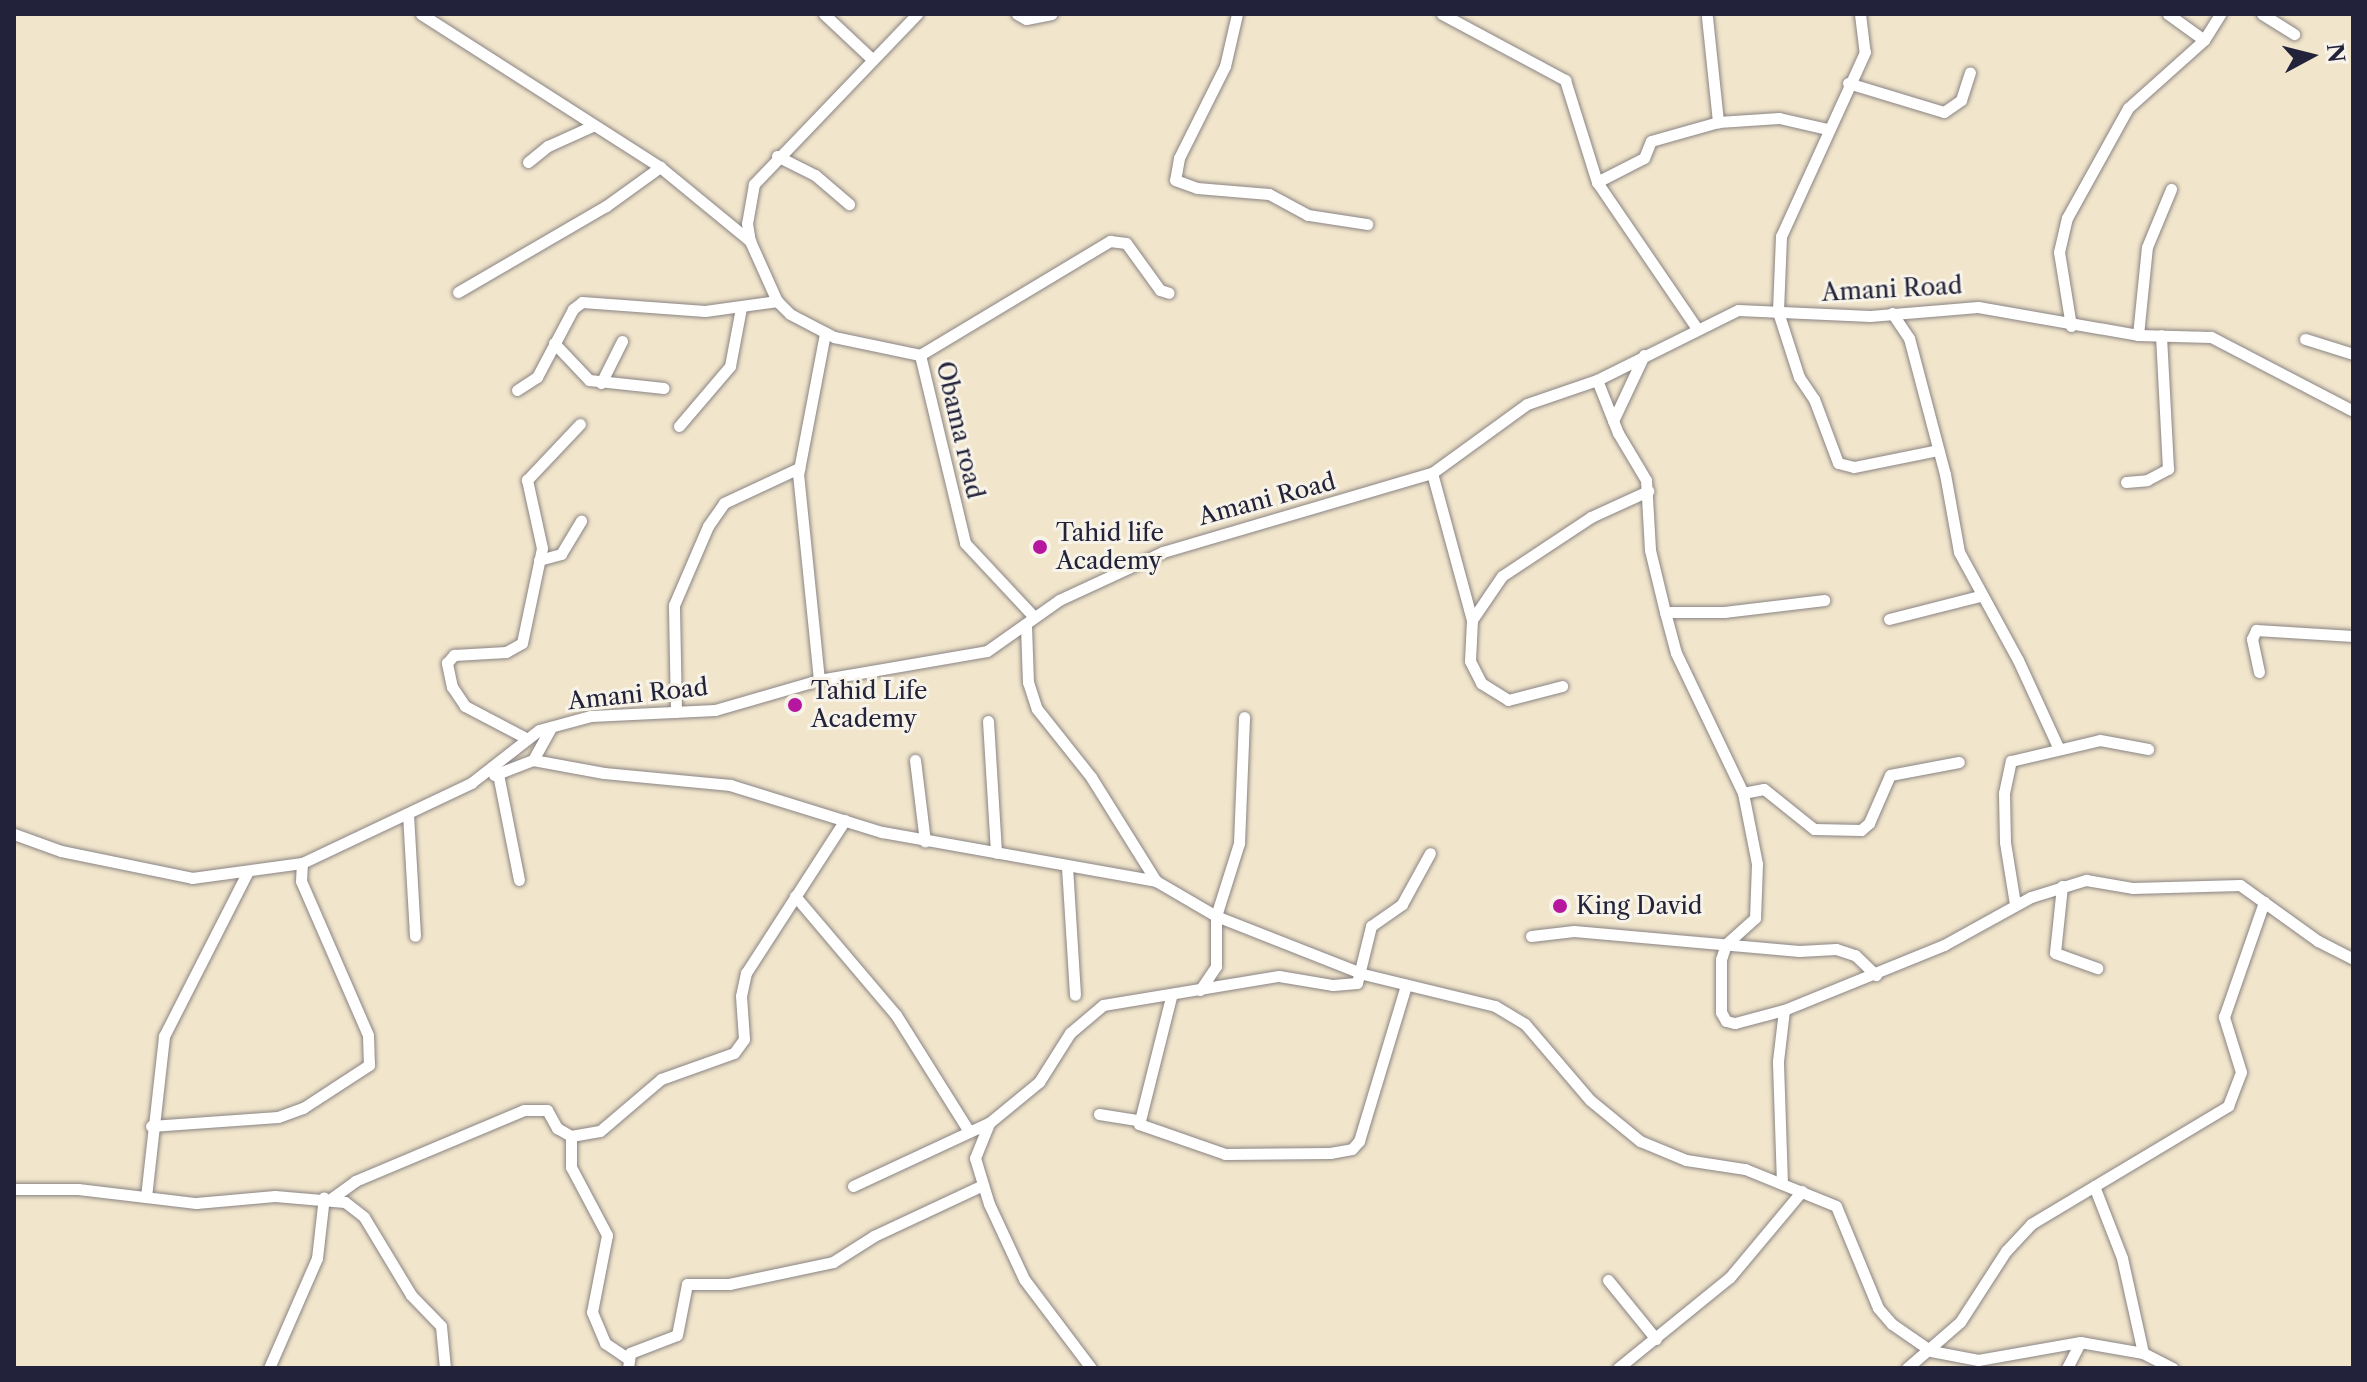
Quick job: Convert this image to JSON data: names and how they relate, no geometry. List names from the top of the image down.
{
  "streets": {
    "street": ["Amani Road", "Obama road"]
  },
  "crossings": [
    ["Amani Road", "Obama road"]
  ],
  "places": ["Tahid life Academy", "Tahid Life Academy", "King David"],
  "north": "right"
}
